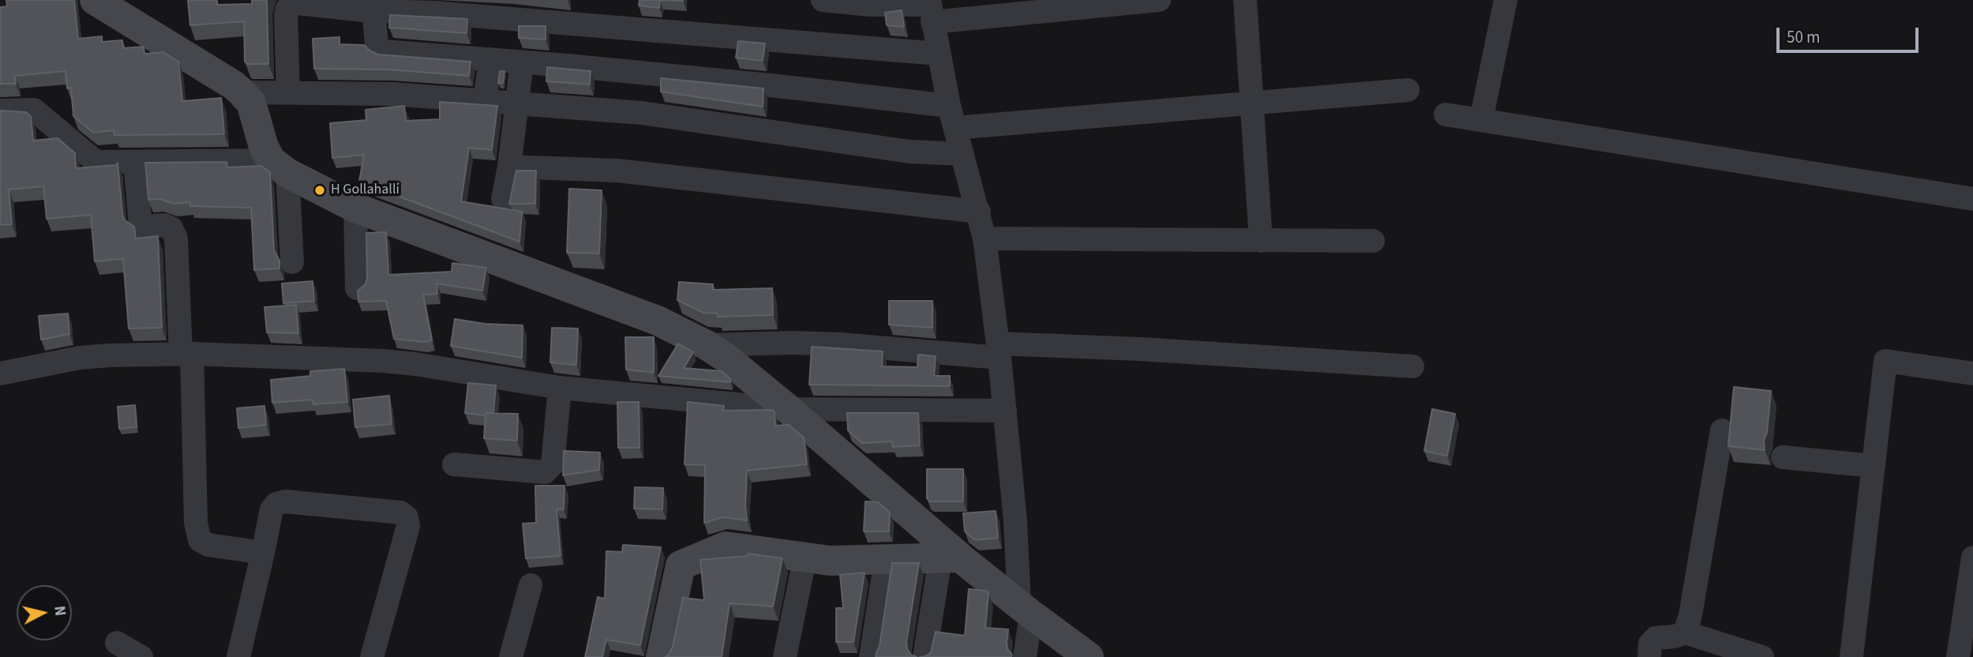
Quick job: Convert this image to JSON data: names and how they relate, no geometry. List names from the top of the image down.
{
  "places": ["H Gollahalli"],
  "scale_bar": "50 m",
  "north": "right"
}
